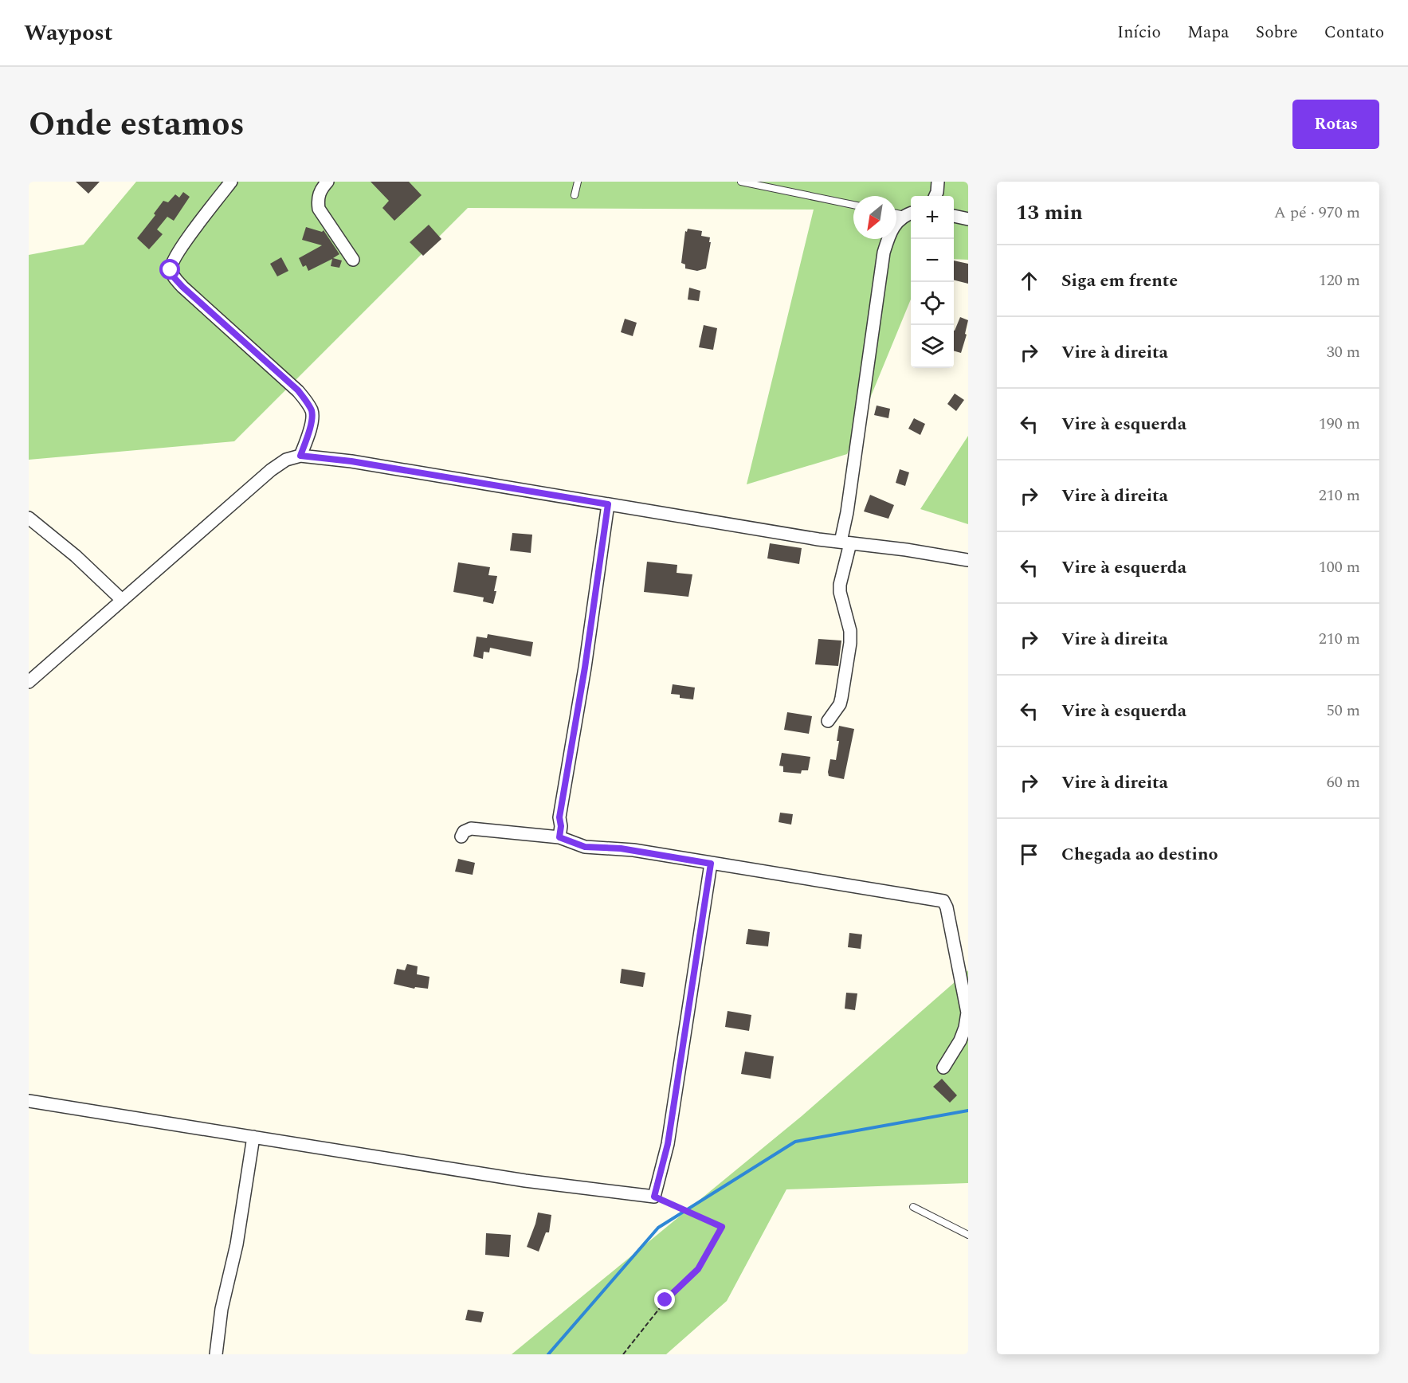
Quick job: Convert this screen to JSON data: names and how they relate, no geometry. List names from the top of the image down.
{
  "north": "bottom left",
  "page": {
    "header": "Waypost",
    "nav": [
      "Início",
      "Mapa",
      "Sobre",
      "Contato"
    ],
    "title": "Onde estamos",
    "buttons": "Rotas",
    "heading": ["13 min", "A pé · 970 m"],
    "map_buttons": ["+", "−"],
    "list": [
      ["Siga em frente", "120 m"],
      ["Vire à direita", "30 m"],
      ["Vire à esquerda", "190 m"],
      ["Vire à direita", "210 m"],
      ["Vire à esquerda", "100 m"],
      ["Vire à direita", "210 m"],
      ["Vire à esquerda", "50 m"],
      ["Vire à direita", "60 m"],
      "Chegada ao destino"
    ]
  }
}
